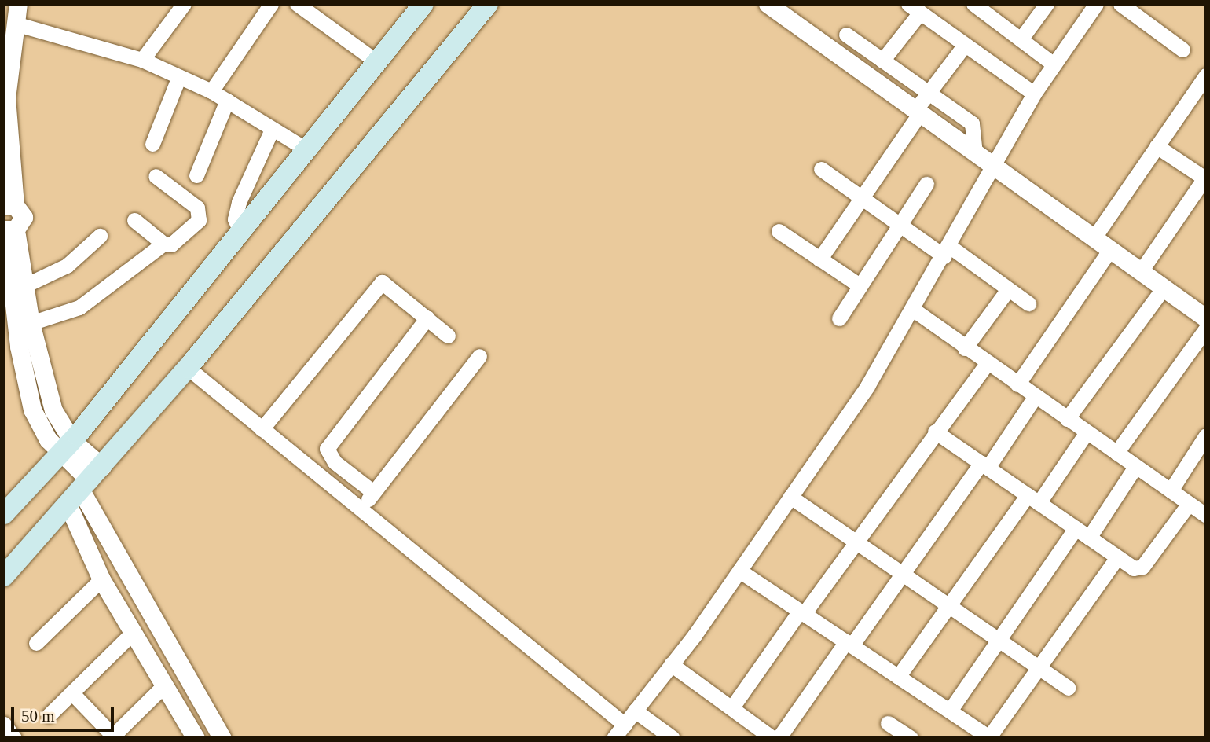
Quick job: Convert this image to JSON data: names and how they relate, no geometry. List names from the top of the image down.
{
  "scale_bar": "50 m"
}
